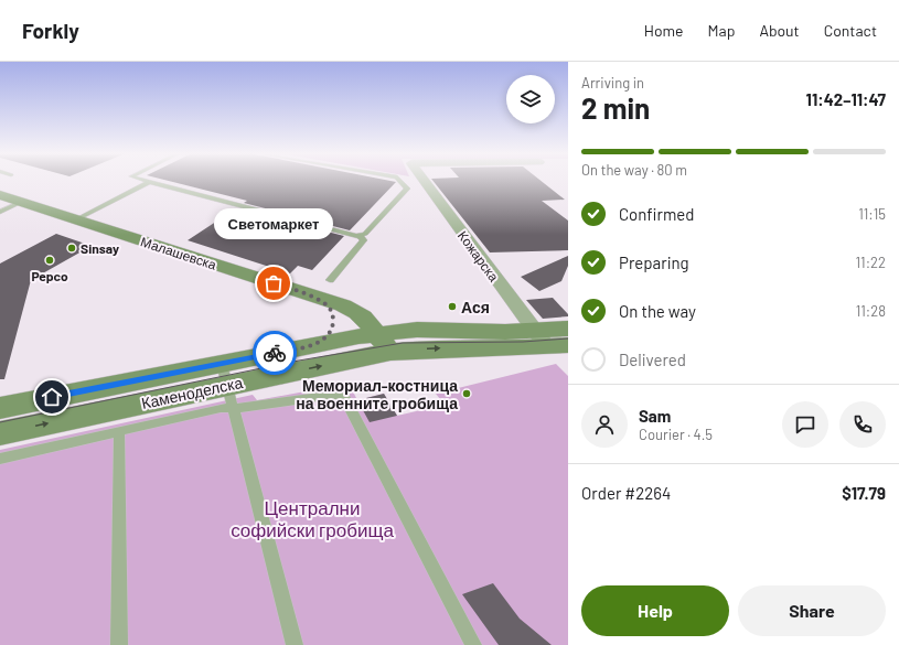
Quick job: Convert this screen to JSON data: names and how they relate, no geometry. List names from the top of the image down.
{
  "streets": {
    "street": ["Малашевска", "Кожарска", "Каменоделска"]
  },
  "crossings": [
    ["Малашевска", "Каменоделска"],
    ["Кожарска", "Каменоделска"]
  ],
  "parks": ["Централни софийски гробища"],
  "places": [
    "Sinsay",
    "Pepco",
    "Светомаркет",
    "Ася",
    "Мемориал-костница на военните гробища"
  ],
  "page": {
    "header": "Forkly",
    "nav": [
      "Home",
      "Map",
      "About",
      "Contact"
    ],
    "heading": ["2 min", "Arriving in", "11:42–11:47"],
    "panel": [
      "Sam",
      "Courier · 4.5",
      "Order #2264",
      "$17.79"
    ],
    "bar": "On the way · 80 m",
    "list": [
      ["Confirmed", "11:15"],
      ["Preparing", "11:22"],
      ["On the way", "11:28"],
      "Delivered"
    ],
    "bubble": "Светомаркет",
    "buttons": ["Help", "Share"]
  }
}
